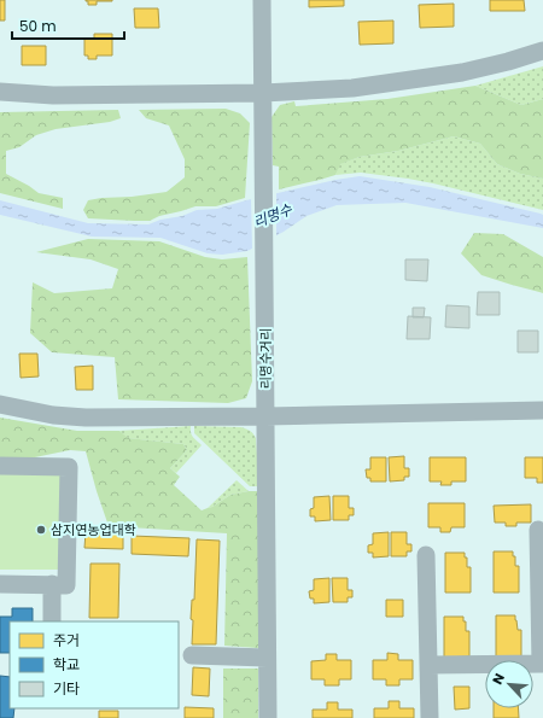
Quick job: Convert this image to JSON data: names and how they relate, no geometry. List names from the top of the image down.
{
  "streets": {
    "street": ["리명수거리"]
  },
  "water": ["리명수"],
  "places": ["삼지연농업대학"],
  "legend": ["주거", "학교", "기타"],
  "scale_bar": "50 m",
  "north": "top left"
}
